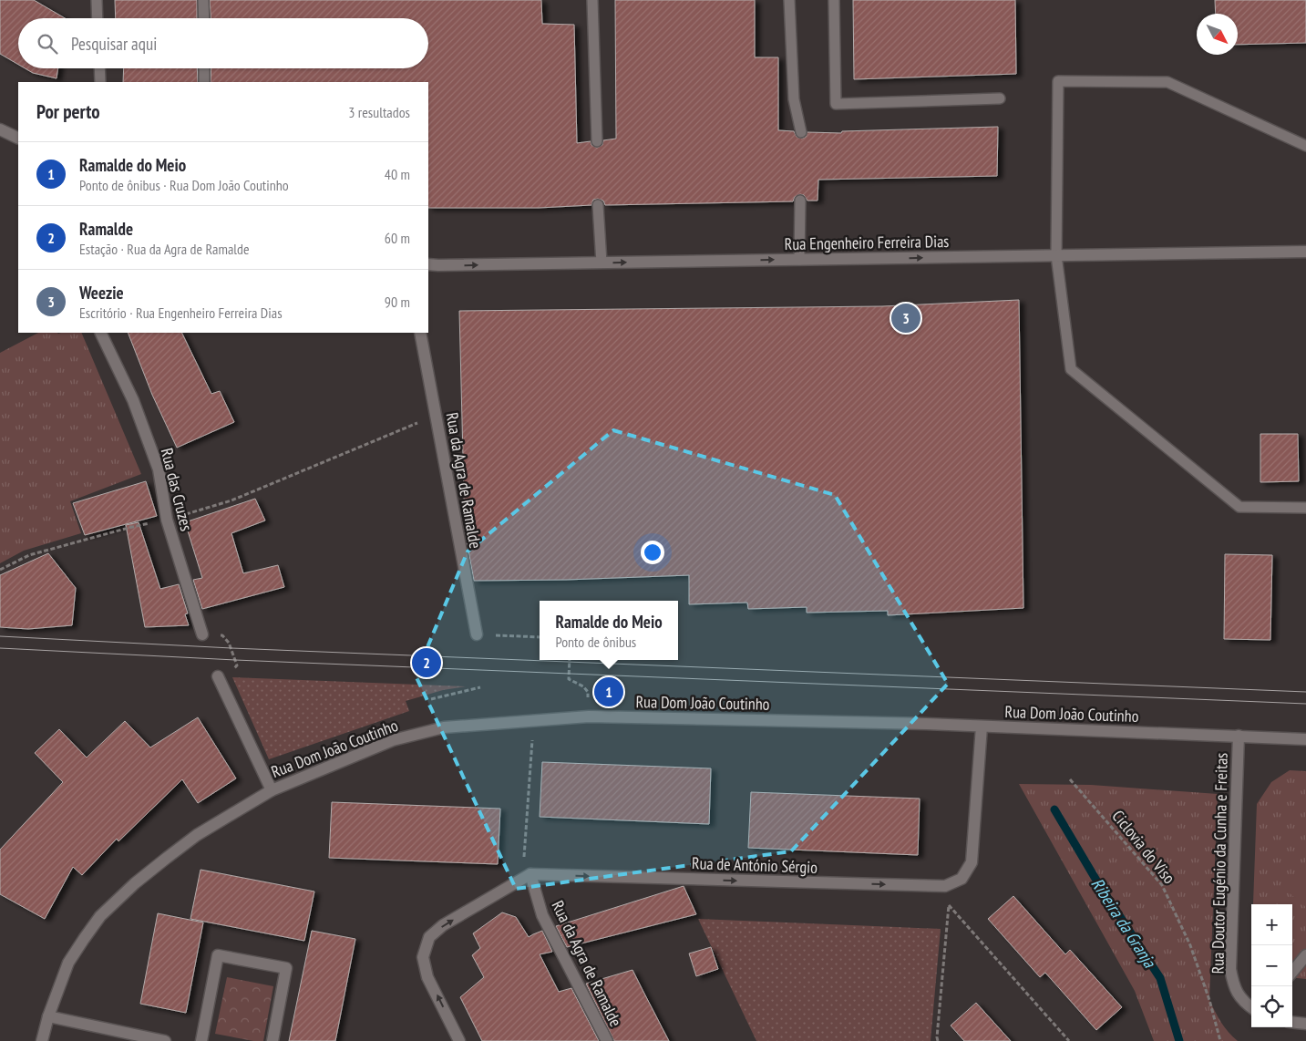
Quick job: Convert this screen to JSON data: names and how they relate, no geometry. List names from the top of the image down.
{
  "streets": {
    "street": [
      "Rua Engenheiro Ferreira Dias",
      "Rua da Agra de Ramalde",
      "Rua das Cruzes",
      "Rua Dom João Coutinho",
      "Rua Doutor Eugénio da Cunha e Freitas",
      "Rua de António Sérgio"
    ],
    "path": ["Ciclovia do Viso"]
  },
  "crossings": [
    ["Rua da Agra de Ramalde", "Rua de António Sérgio"],
    ["Rua Dom João Coutinho", "Rua Doutor Eugénio da Cunha e Freitas"]
  ],
  "one_way": ["Rua Engenheiro Ferreira Dias", "Rua de António Sérgio"],
  "water": ["Ribeira da Granja"],
  "north": "bottom right",
  "page": {
    "search": "Pesquisar aqui",
    "heading": ["Por perto", "3 resultados"],
    "list": [
      {
        "mark": "1",
        "name": "Ramalde do Meio",
        "note": "Ponto de ônibus · Rua Dom João Coutinho",
        "value": "40 m"
      },
      {
        "mark": "2",
        "name": "Ramalde",
        "note": "Estação · Rua da Agra de Ramalde",
        "value": "60 m"
      },
      {
        "mark": "3",
        "name": "Weezie",
        "note": "Escritório · Rua Engenheiro Ferreira Dias",
        "value": "90 m"
      }
    ],
    "pins": ["3", "2", "1"],
    "popup": ["Ramalde do Meio", "Ponto de ônibus"],
    "map_buttons": ["+", "−"]
  }
}
